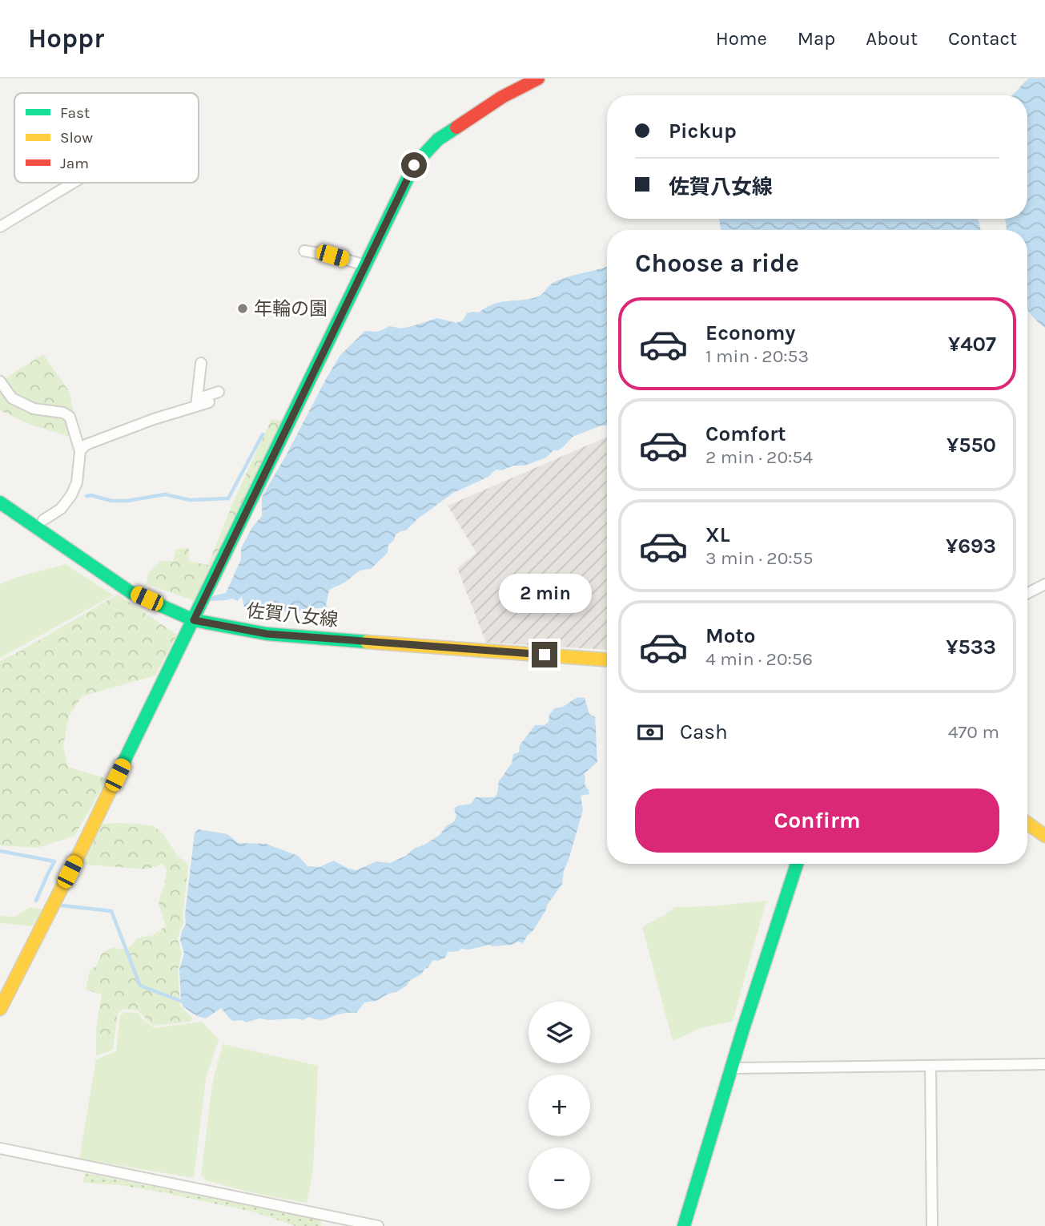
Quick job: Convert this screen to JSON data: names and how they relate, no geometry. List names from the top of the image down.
{
  "streets": {
    "street": ["佐賀八女線"]
  },
  "places": ["年輪の園"],
  "legend": ["Fast", "Slow", "Jam"],
  "page": {
    "header": "Hoppr",
    "nav": [
      "Home",
      "Map",
      "About",
      "Contact"
    ],
    "banner": ["Pickup", "佐賀八女線"],
    "heading": "Choose a ride",
    "list": [
      {
        "name": "Economy",
        "note": "1 min · 20:53",
        "value": "¥407"
      },
      {
        "name": "Comfort",
        "note": "2 min · 20:54",
        "value": "¥550"
      },
      {
        "name": "XL",
        "note": "3 min · 20:55",
        "value": "¥693"
      },
      {
        "name": "Moto",
        "note": "4 min · 20:56",
        "value": "¥533"
      }
    ],
    "bubble": "2 min",
    "pay": ["Cash", "470 m"],
    "buttons": "Confirm",
    "map_buttons": ["+", "−"]
  }
}
